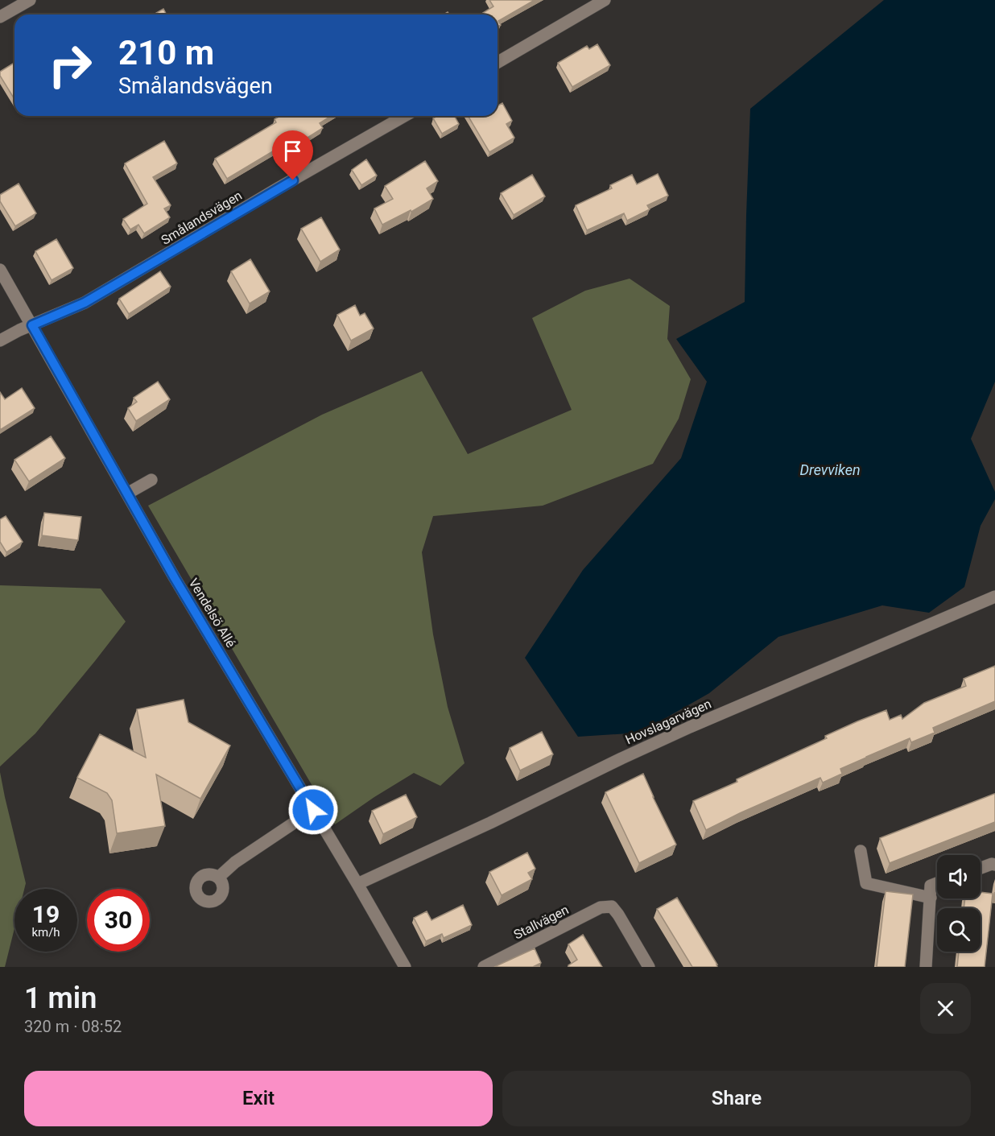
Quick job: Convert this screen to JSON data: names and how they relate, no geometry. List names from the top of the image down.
{
  "streets": {
    "street": [
      "Smålandsvägen",
      "Vendelsö Allé",
      "Hovslagarvägen",
      "Stallvägen"
    ]
  },
  "crossings": [
    ["Smålandsvägen", "Vendelsö Allé"],
    ["Vendelsö Allé", "Hovslagarvägen"]
  ],
  "water": ["Drevviken"],
  "page": {
    "turn": ["210 m", "Smålandsvägen"],
    "speed": "19 km/h",
    "limit": "30",
    "heading": ["1 min", "320 m · 08:52"],
    "buttons": ["Exit", "Share"]
  }
}
